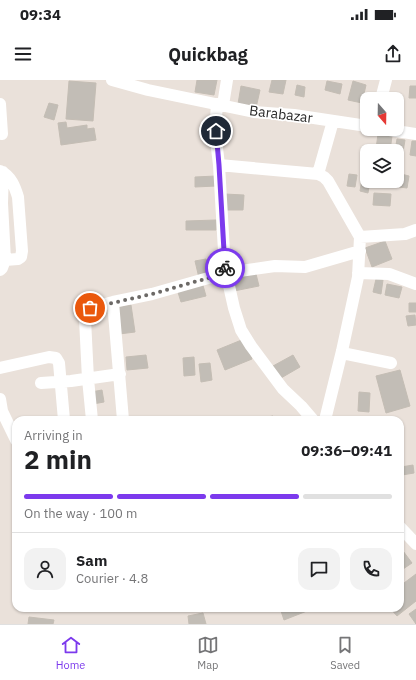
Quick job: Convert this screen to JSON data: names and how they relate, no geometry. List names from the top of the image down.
{
  "streets": {
    "street": ["Barabazar"]
  },
  "north": "bottom",
  "page": {
    "status": "09:34",
    "header": "Quickbag",
    "heading": ["2 min", "Arriving in", "09:36–09:41"],
    "panel": ["Sam", "Courier · 4.8"],
    "bar": "On the way · 100 m",
    "tabs": ["Home", "Map", "Saved"]
  }
}
